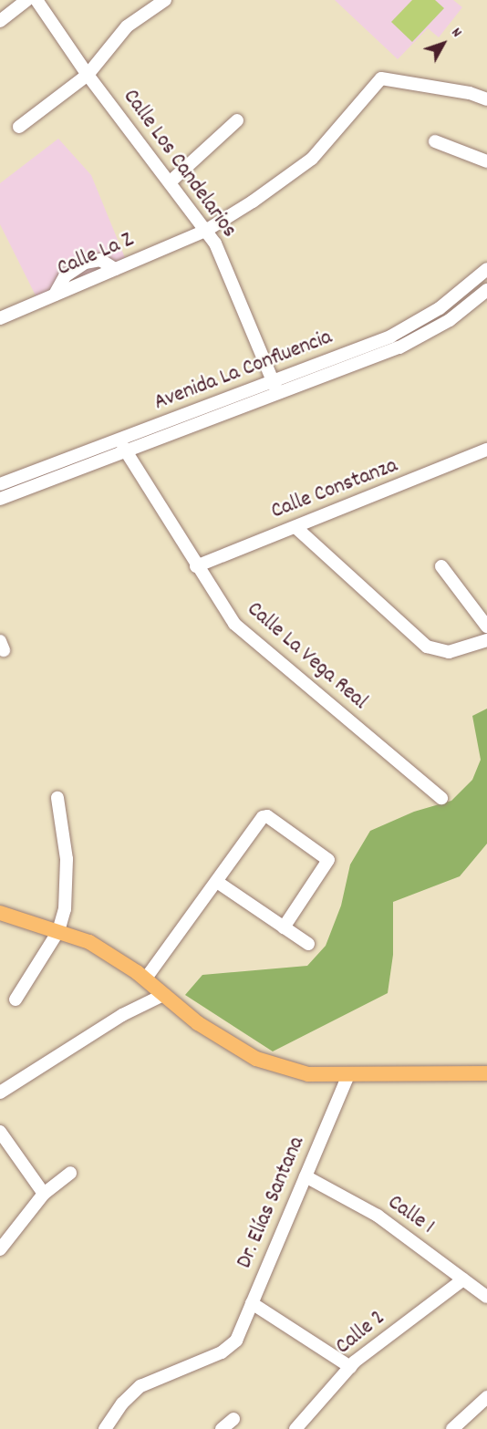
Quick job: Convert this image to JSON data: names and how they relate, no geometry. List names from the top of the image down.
{
  "streets": {
    "street": [
      "Calle Los Candelarios",
      "Calle La Z",
      "Avenida La Confluencia",
      "Calle Constanza",
      "Calle La Vega Real",
      "Dr. Elías Santana",
      "Calle 1",
      "Calle 2"
    ]
  },
  "crossings": [
    ["Calle Los Candelarios", "Calle La Z"],
    ["Calle Los Candelarios", "Avenida La Confluencia"],
    ["Avenida La Confluencia", "Calle La Vega Real"],
    ["Calle Constanza", "Calle La Vega Real"],
    ["Dr. Elías Santana", "Calle 1"],
    ["Calle 1", "Calle 2"]
  ],
  "north": "top right"
}
